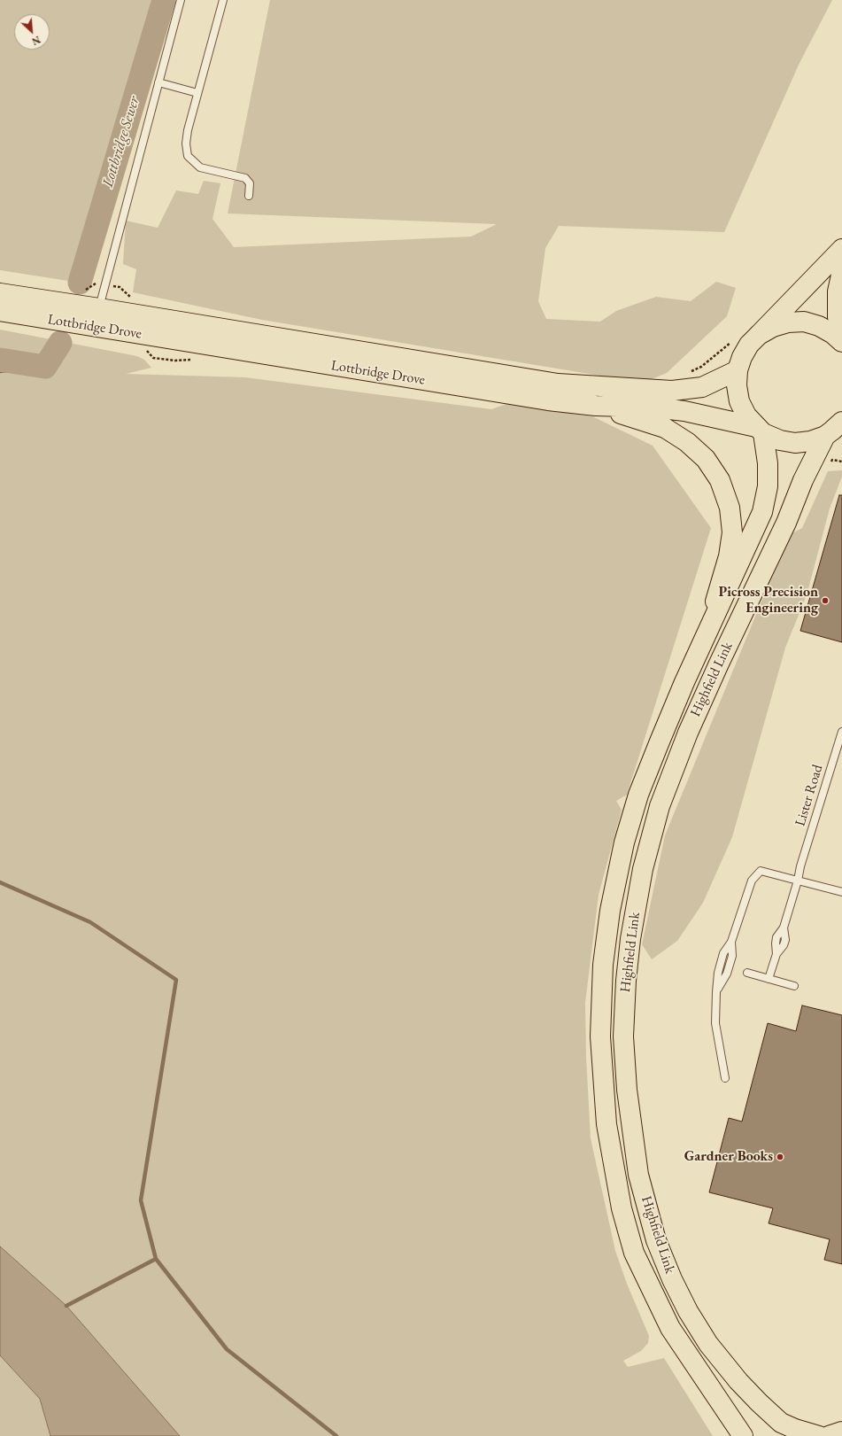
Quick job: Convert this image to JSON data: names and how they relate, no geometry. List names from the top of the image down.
{
  "streets": {
    "main road": ["Lottbridge Drove", "Highfield Link"],
    "lane": ["Lister Road"]
  },
  "crossings": [
    ["Lottbridge Drove", "Highfield Link"]
  ],
  "water": ["Lottbridge Sewer"],
  "places": ["Picross Precision Engineering", "Gardner Books"],
  "north": "bottom right"
}
